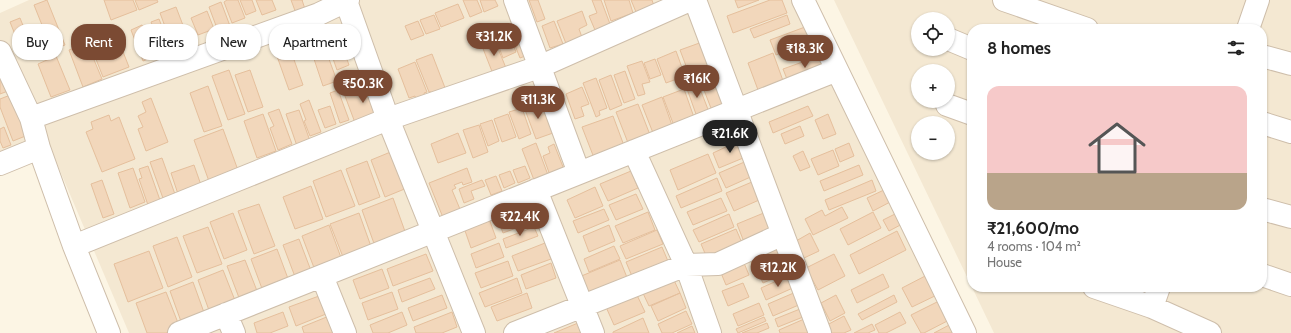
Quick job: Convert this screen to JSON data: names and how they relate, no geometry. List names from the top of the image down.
{
  "page": {
    "map_buttons": ["+", "−"],
    "price": [
      "₹31.2K",
      "₹18.3K",
      "₹16K",
      "₹50.3K",
      "₹11.3K",
      "₹21.6K",
      "₹22.4K",
      "₹12.2K"
    ],
    "chip": [
      "Buy",
      "Rent",
      "Filters",
      "New",
      "Apartment"
    ],
    "heading": "8 homes",
    "list": [
      {
        "name": "₹21,600/mo",
        "note": "4 rooms · 104 m² · House"
      }
    ]
  }
}
